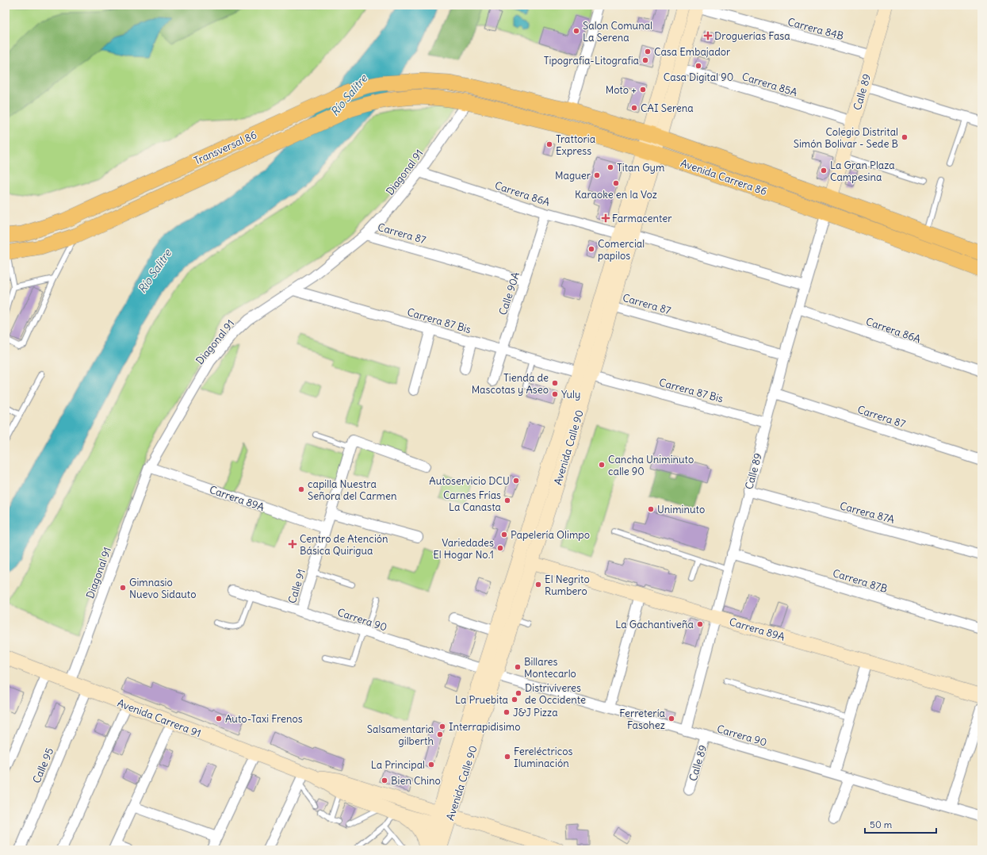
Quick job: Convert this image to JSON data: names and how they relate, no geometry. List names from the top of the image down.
{
  "streets": {
    "main road": [
      "Calle 89",
      "Transversal 86",
      "Avenida Carrera 86",
      "Avenida Calle 90",
      "Carrera 89A",
      "Avenida Carrera 91"
    ],
    "street": [
      "Carrera 84B",
      "Carrera 85A",
      "Diagonal 91",
      "Carrera 86A",
      "Carrera 87",
      "Calle 90A",
      "Carrera 87 Bis",
      "Carrera 87A",
      "Carrera 87B",
      "Calle 91",
      "Carrera 90",
      "Calle 95"
    ]
  },
  "crossings": [
    ["Carrera 84B", "Calle 89"],
    ["Carrera 84B", "Avenida Calle 90"],
    ["Carrera 85A", "Calle 89"],
    ["Carrera 85A", "Avenida Calle 90"],
    ["Calle 89", "Avenida Carrera 86"],
    ["Calle 89", "Carrera 86A"],
    ["Calle 89", "Carrera 87"],
    ["Calle 89", "Carrera 87 Bis"],
    ["Calle 89", "Carrera 89A"],
    ["Calle 89", "Carrera 87A"],
    ["Calle 89", "Carrera 87B"],
    ["Calle 89", "Carrera 90"],
    ["Transversal 86", "Avenida Carrera 86"],
    ["Diagonal 91", "Avenida Carrera 86"],
    ["Diagonal 91", "Carrera 86A"],
    ["Diagonal 91", "Carrera 87"],
    ["Diagonal 91", "Carrera 87 Bis"],
    ["Diagonal 91", "Carrera 89A"],
    ["Diagonal 91", "Avenida Carrera 91"],
    ["Avenida Carrera 86", "Avenida Calle 90"],
    ["Carrera 86A", "Calle 90A"],
    ["Carrera 86A", "Avenida Calle 90"],
    ["Carrera 87", "Calle 90A"],
    ["Carrera 87", "Avenida Calle 90"],
    ["Calle 90A", "Carrera 87 Bis"],
    ["Carrera 87 Bis", "Avenida Calle 90"],
    ["Avenida Calle 90", "Carrera 89A"],
    ["Avenida Calle 90", "Carrera 90"],
    ["Avenida Calle 90", "Avenida Carrera 91"],
    ["Carrera 89A", "Calle 91"],
    ["Calle 91", "Carrera 90"],
    ["Avenida Carrera 91", "Calle 95"]
  ],
  "water": ["Río Salitre"],
  "places": {
    "other": [
      "Salon Comunal La Serena",
      "Casa Embajador",
      "Tipografia-Litografia",
      "Casa Digital 90",
      "Moto +",
      "CAI Serena",
      "Colegio Distrital Simón Bolivar - Sede B",
      "Trattoria Express",
      "Titan Gym",
      "La Gran Plaza Campesina",
      "Maguer",
      "Karaoke en la Voz",
      "Comercial papilos",
      "Tienda de Mascotas y Aseo",
      "Yuly",
      "Cancha Uniminuto calle 90",
      "Autoservicio DCU",
      "capilla Nuestra Señora del Carmen",
      "Carnes Frías La Canasta",
      "Uniminuto",
      "Papelería Olimpo",
      "Variedades El Hogar No.1",
      "El Negrito Rumbero",
      "Gimnasio Nuevo Sidauto",
      "La Gachantiveña",
      "Billares Montecarlo",
      "Distrivíveres de Occidente",
      "La Pruebita",
      "J&J Pizza",
      "Auto-Taxi Frenos",
      "Ferretería Fasohez",
      "Interrapidisimo",
      "Salsamentaria gilberth",
      "Fereléctricos Iluminación",
      "La Principal",
      "Bien Chino"
    ],
    "health": ["Droguerías Fasa", "Farmacenter", "Centro de Atención Básica Quirigua"]
  },
  "scale_bar": "50 m"
}
